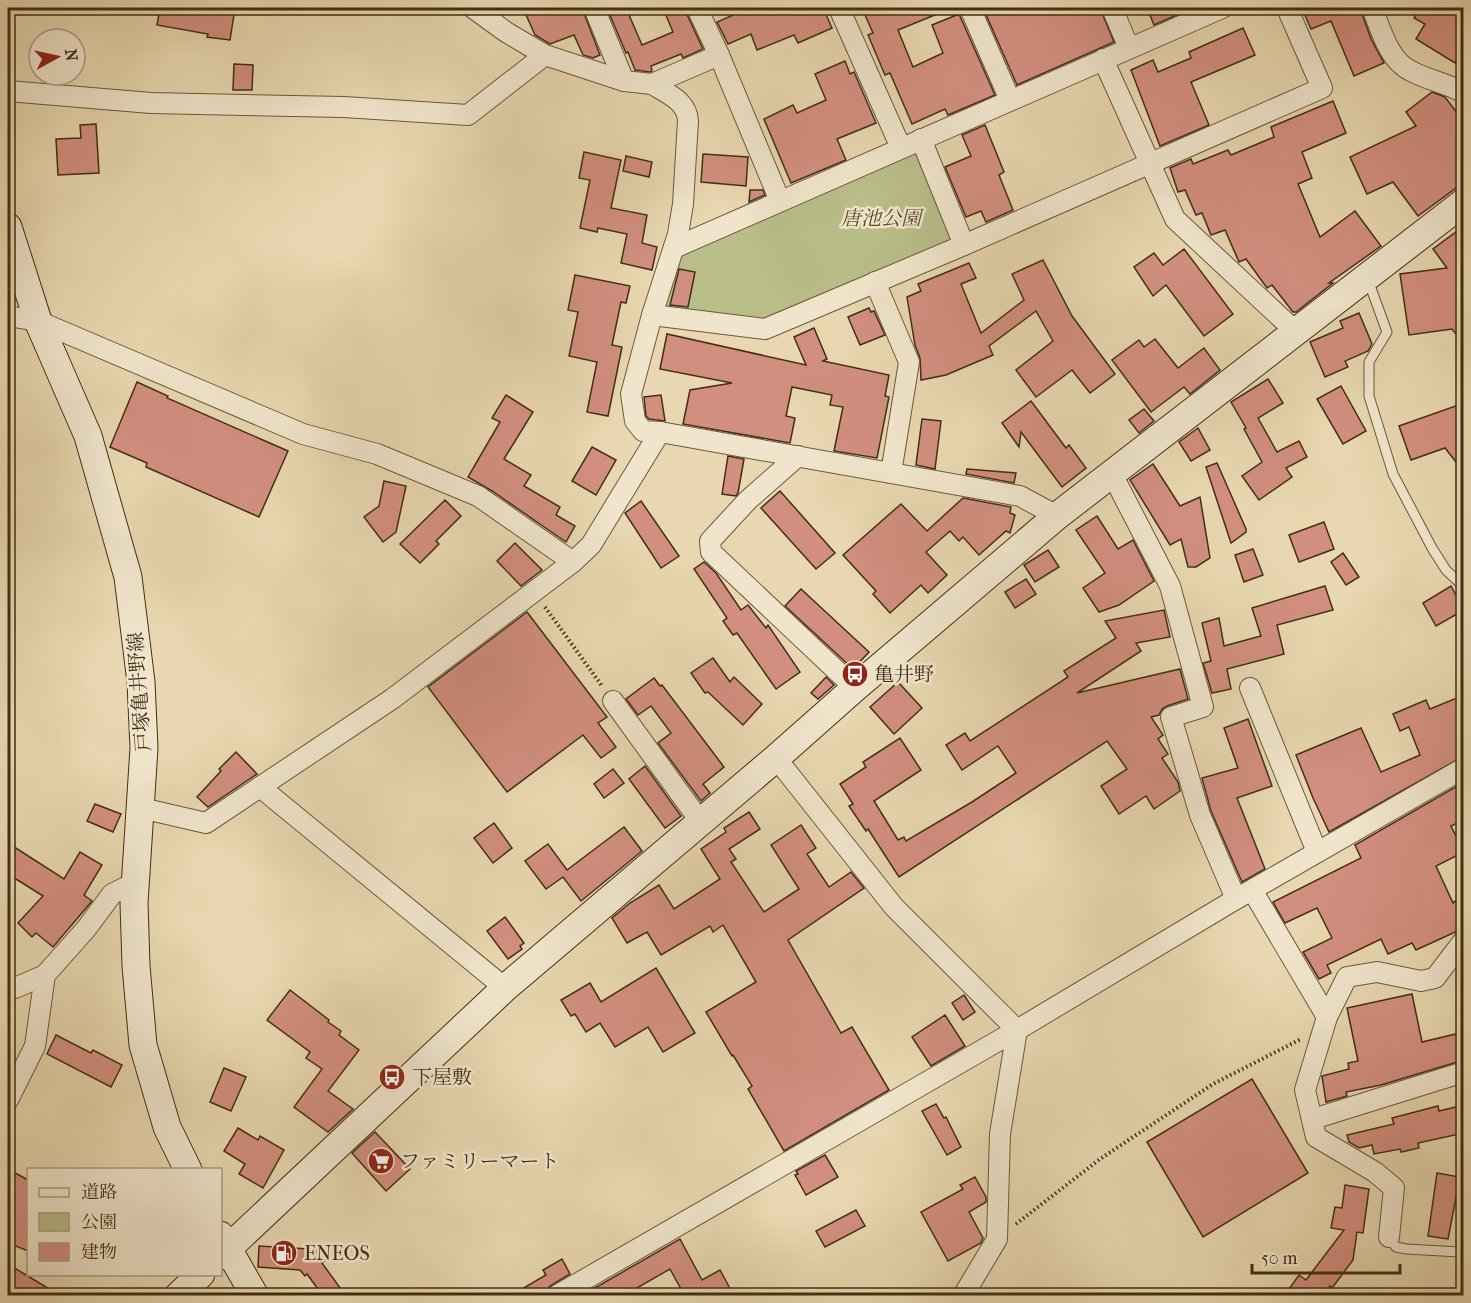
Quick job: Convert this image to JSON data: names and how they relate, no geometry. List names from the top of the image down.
{
  "streets": {
    "street": ["戸塚亀井野線"]
  },
  "parks": ["唐池公園"],
  "places": {
    "bus stop": ["亀井野", "下屋敷"],
    "supermarket": ["ファミリーマート"],
    "fuel station": ["ENEOS"]
  },
  "legend": ["道路", "公園", "建物"],
  "scale_bar": "50 m",
  "north": "right"
}
